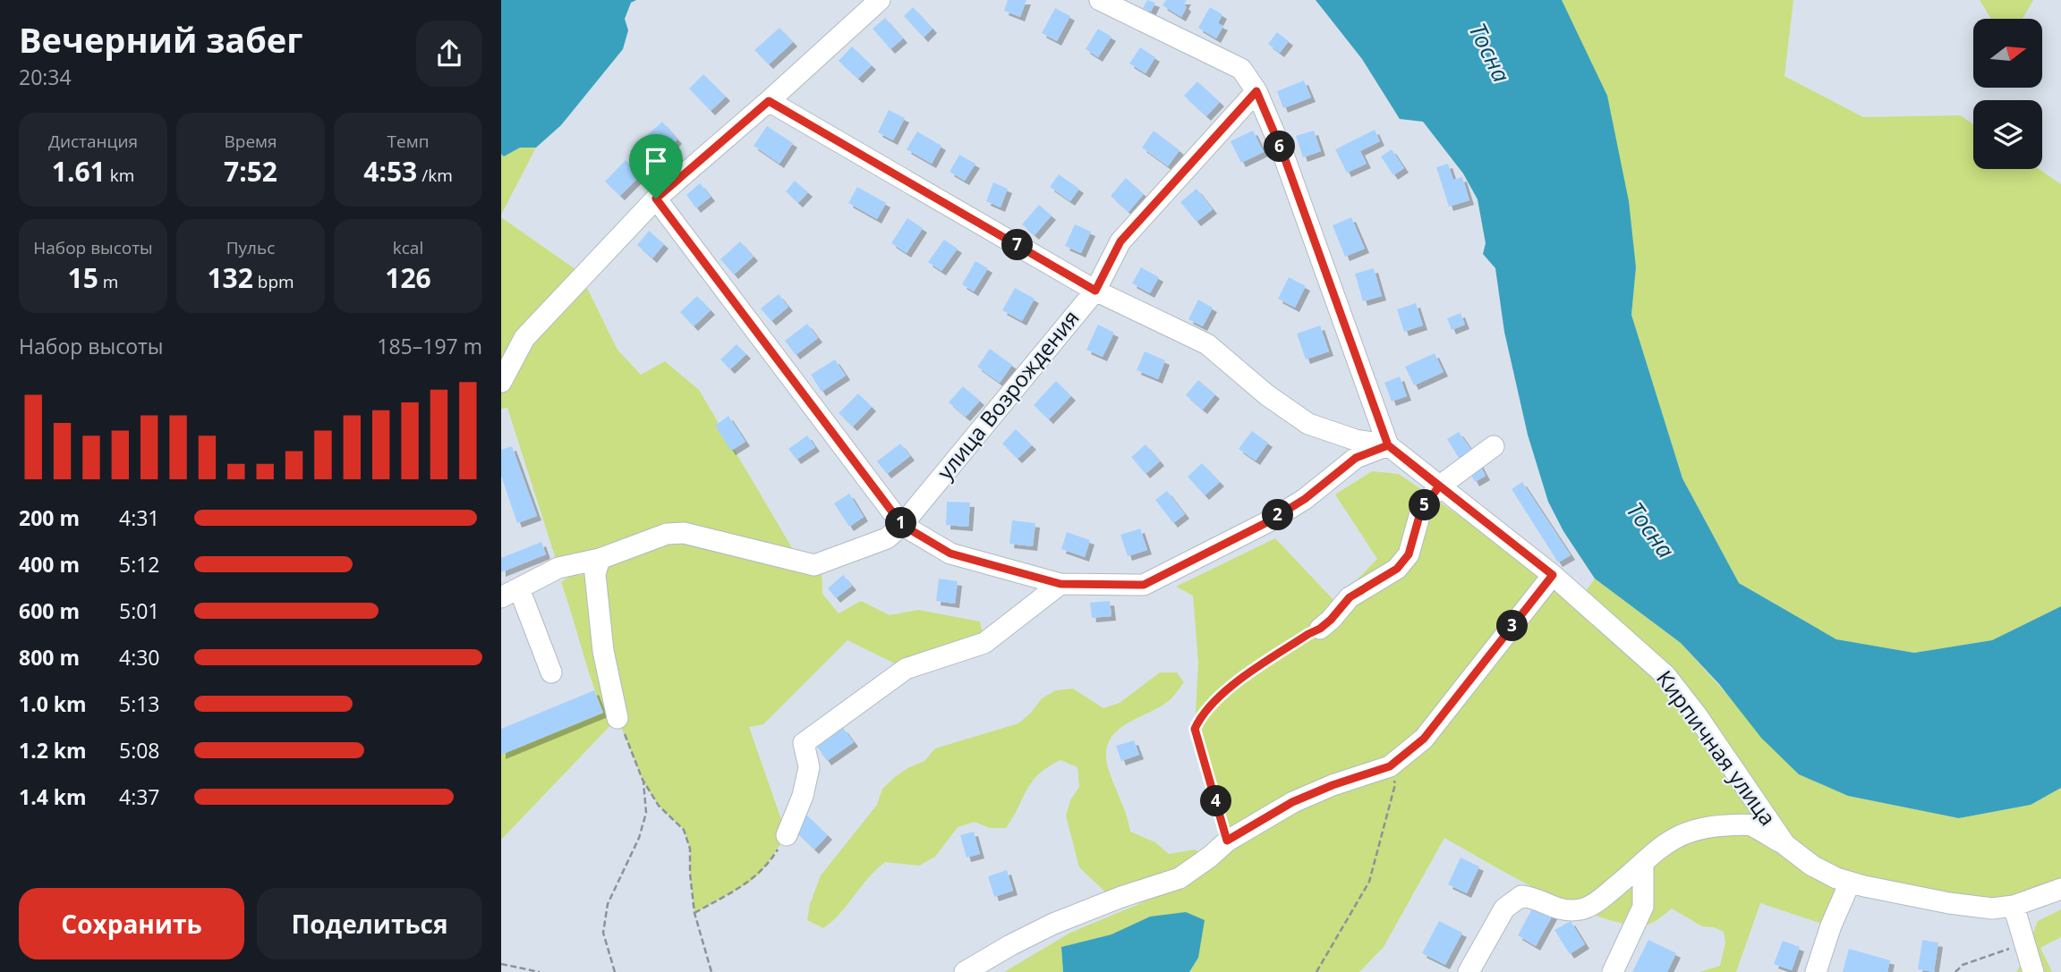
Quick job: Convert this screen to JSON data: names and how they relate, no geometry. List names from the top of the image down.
{
  "streets": {
    "street": ["улица Возрождения", "Кирпичная улица"]
  },
  "water": ["Тосна"],
  "north": "right",
  "page": {
    "heading": ["Вечерний забег", "20:34"],
    "stats": [
      ["Дистанция", "1.61 km"],
      ["Время", "7:52"],
      ["Темп", "4:53 /km"],
      ["Набор высоты", "15 m"],
      ["Пульс", "132 bpm"],
      ["kcal", "126"]
    ],
    "pins": [
      "6",
      "7",
      "5",
      "2",
      "1",
      "3",
      "4"
    ],
    "chart": ["Набор высоты", "185–197 m"],
    "list": [
      {
        "name": "200 m",
        "note": "4:31"
      },
      {
        "name": "400 m",
        "note": "5:12"
      },
      {
        "name": "600 m",
        "note": "5:01"
      },
      {
        "name": "800 m",
        "note": "4:30"
      },
      {
        "name": "1.0 km",
        "note": "5:13"
      },
      {
        "name": "1.2 km",
        "note": "5:08"
      },
      {
        "name": "1.4 km",
        "note": "4:37"
      }
    ],
    "buttons": ["Сохранить", "Поделиться"]
  }
}
